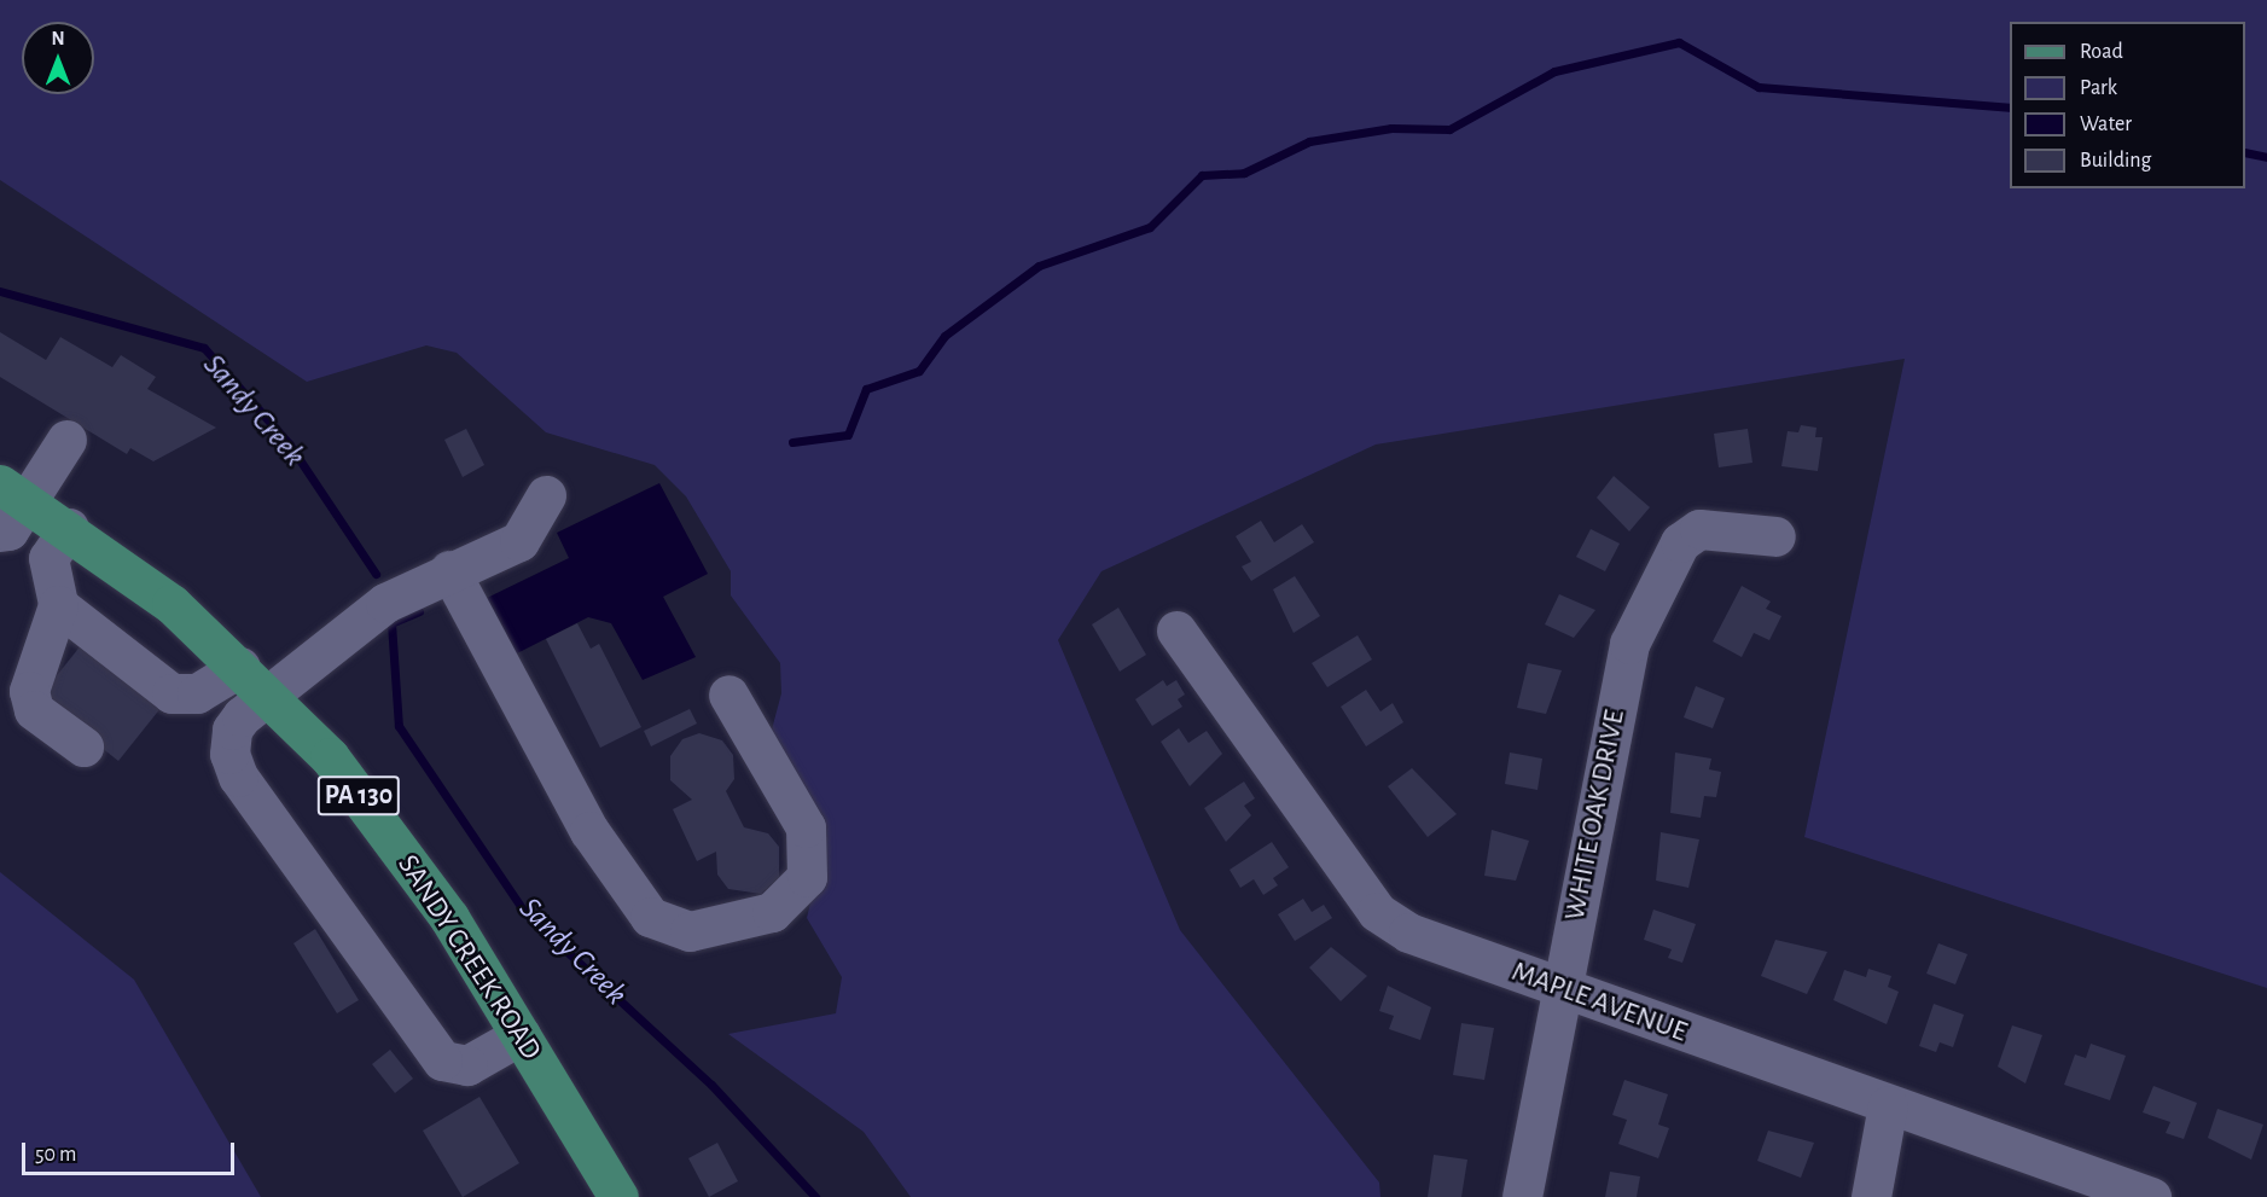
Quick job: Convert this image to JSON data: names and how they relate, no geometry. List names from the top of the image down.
{
  "streets": {
    "main road": ["PA 130", "SANDY CREEK ROAD"],
    "street": ["WHITE OAK DRIVE", "MAPLE AVENUE"]
  },
  "crossings": [
    ["WHITE OAK DRIVE", "MAPLE AVENUE"]
  ],
  "water": ["Sandy Creek"],
  "legend": [
    "Road",
    "Park",
    "Water",
    "Building"
  ],
  "scale_bar": "50 m",
  "north": "top"
}
